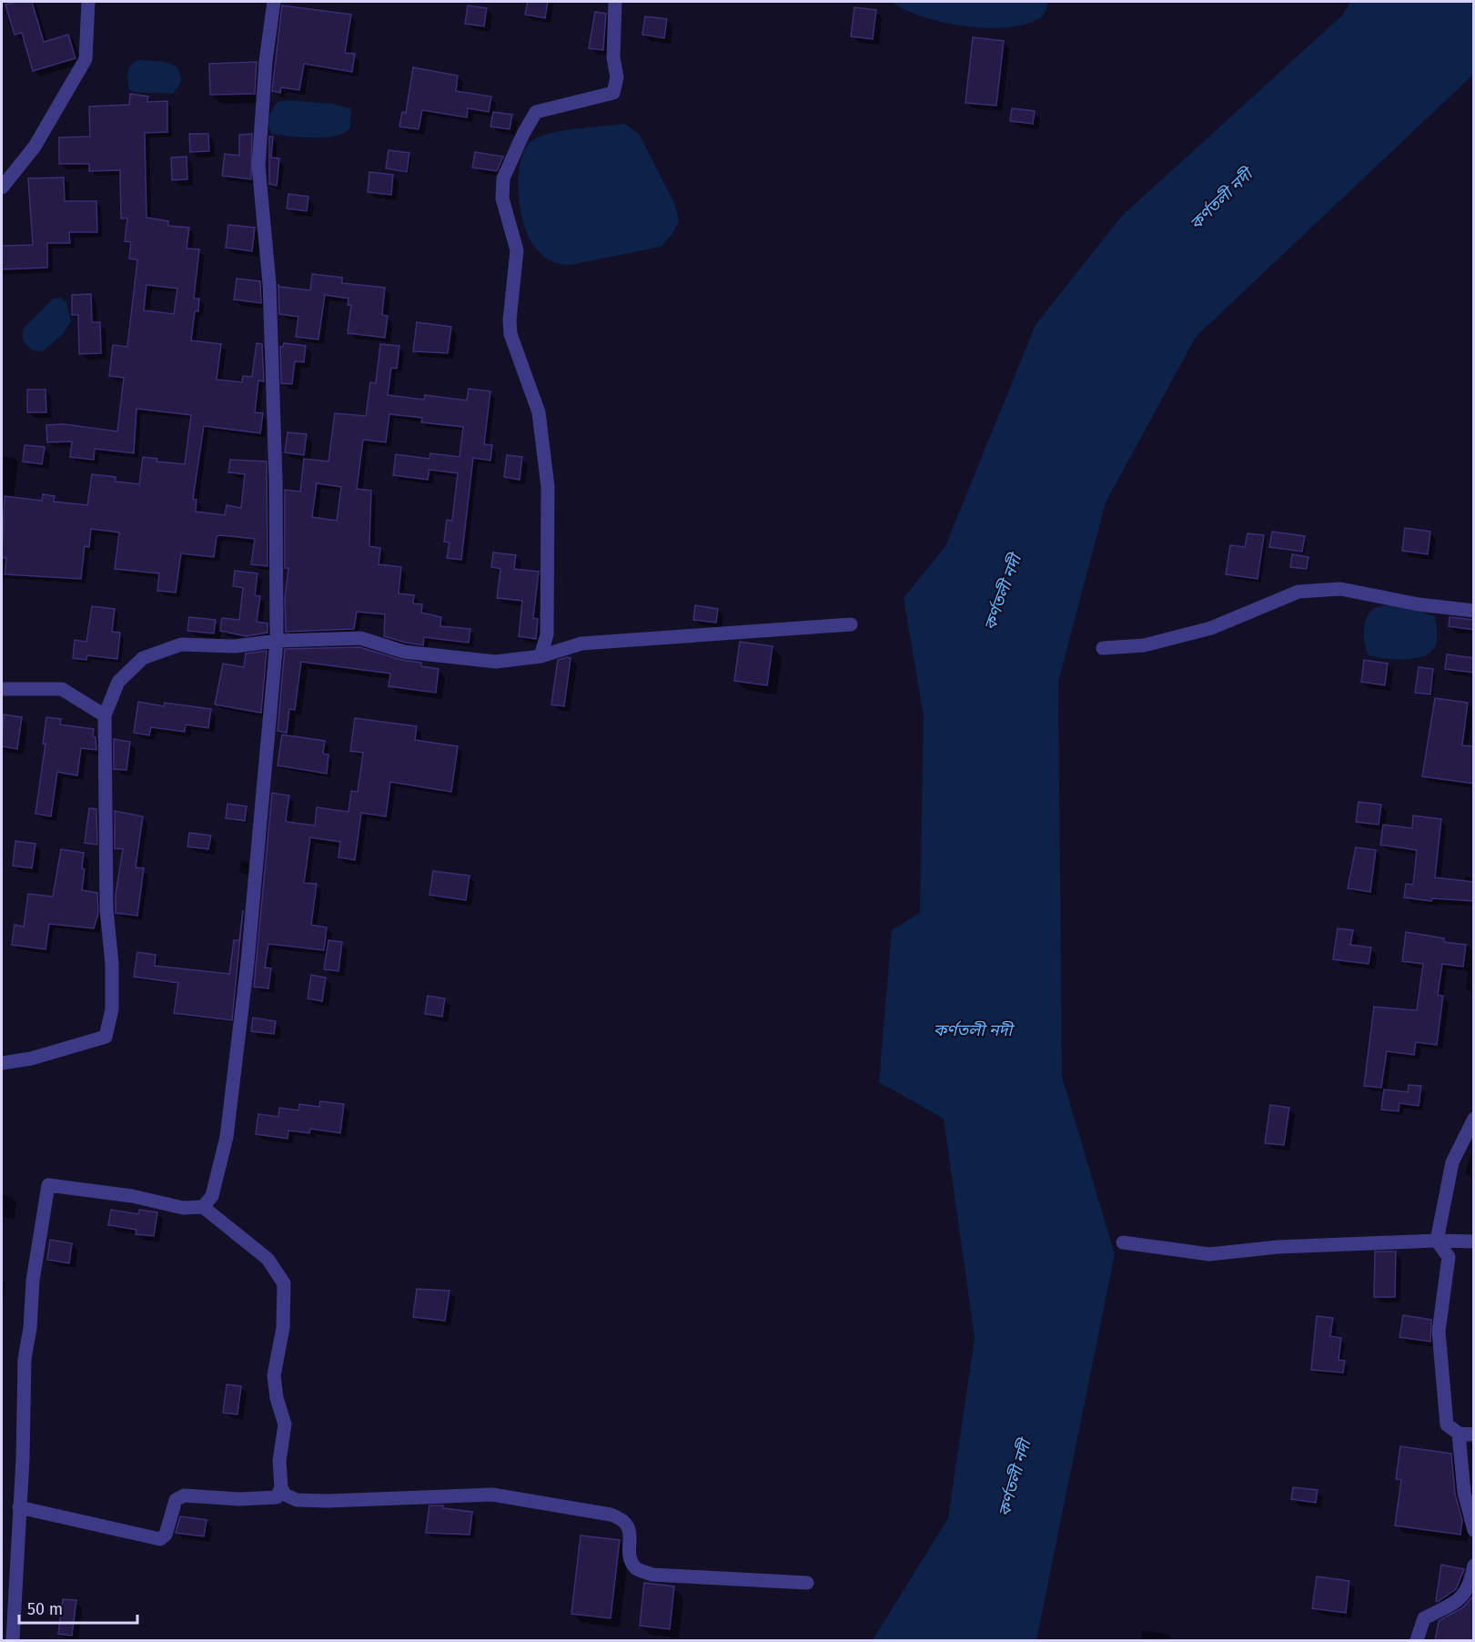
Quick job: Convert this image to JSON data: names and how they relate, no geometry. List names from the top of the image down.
{
  "water": ["কর্ণতলী নদী"],
  "scale_bar": "50 m"
}
